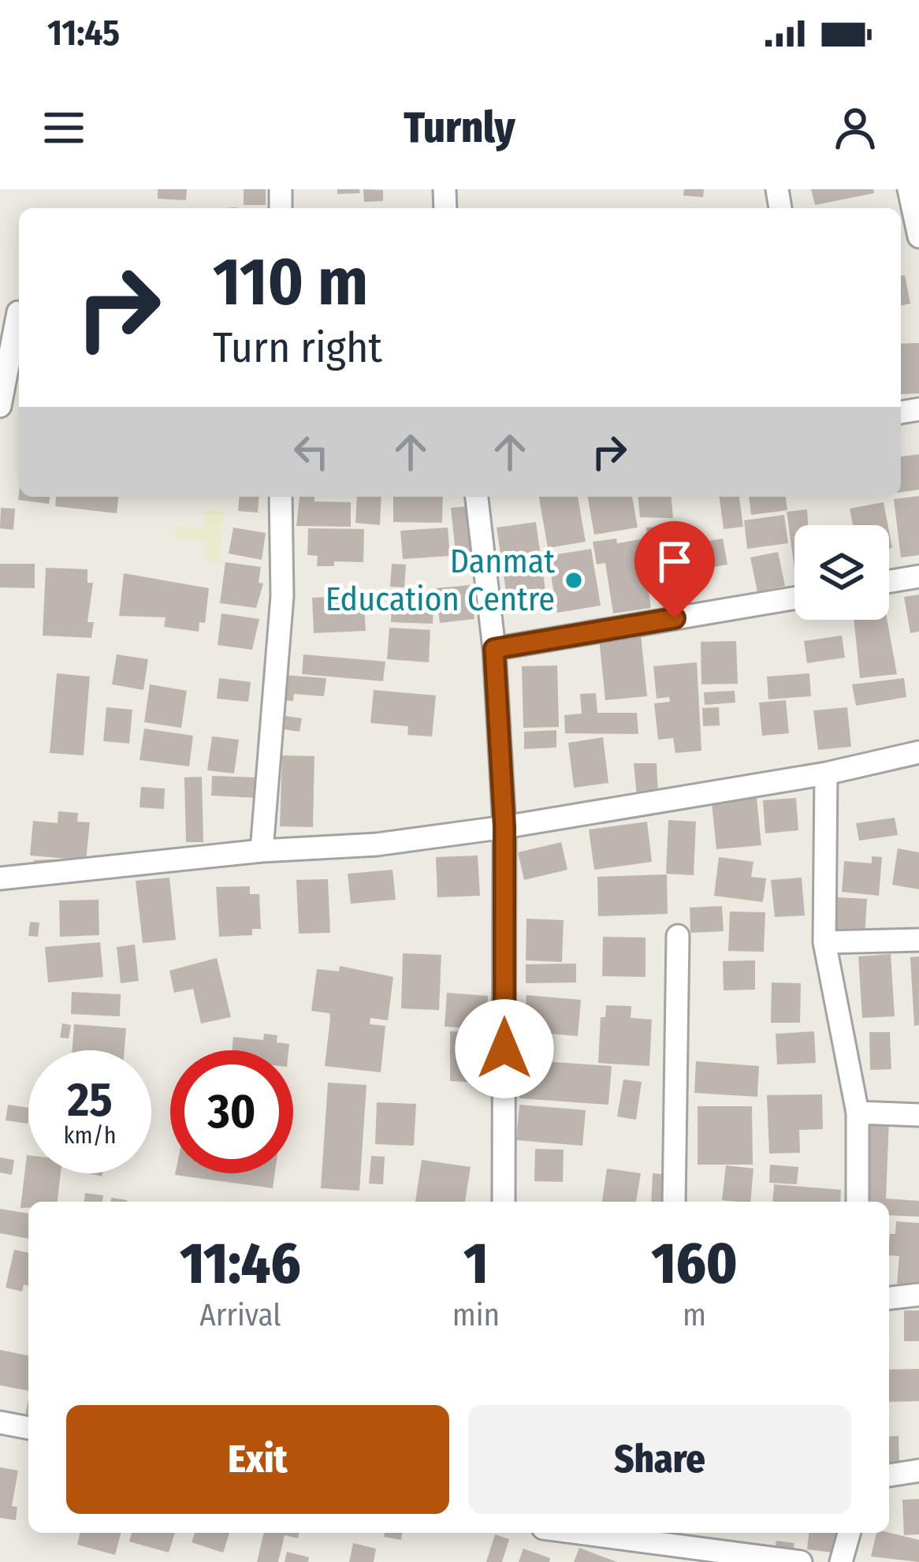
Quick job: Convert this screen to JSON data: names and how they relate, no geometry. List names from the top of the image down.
{
  "places": ["Danmat Education Centre"],
  "page": {
    "status": "11:45",
    "header": "Turnly",
    "turn": ["110 m", "Turn right"],
    "speed": "25 km/h",
    "limit": "30",
    "eta": [
      "11:46",
      "Arrival",
      "1",
      "min",
      "160",
      "m"
    ],
    "buttons": ["Exit", "Share"]
  }
}
